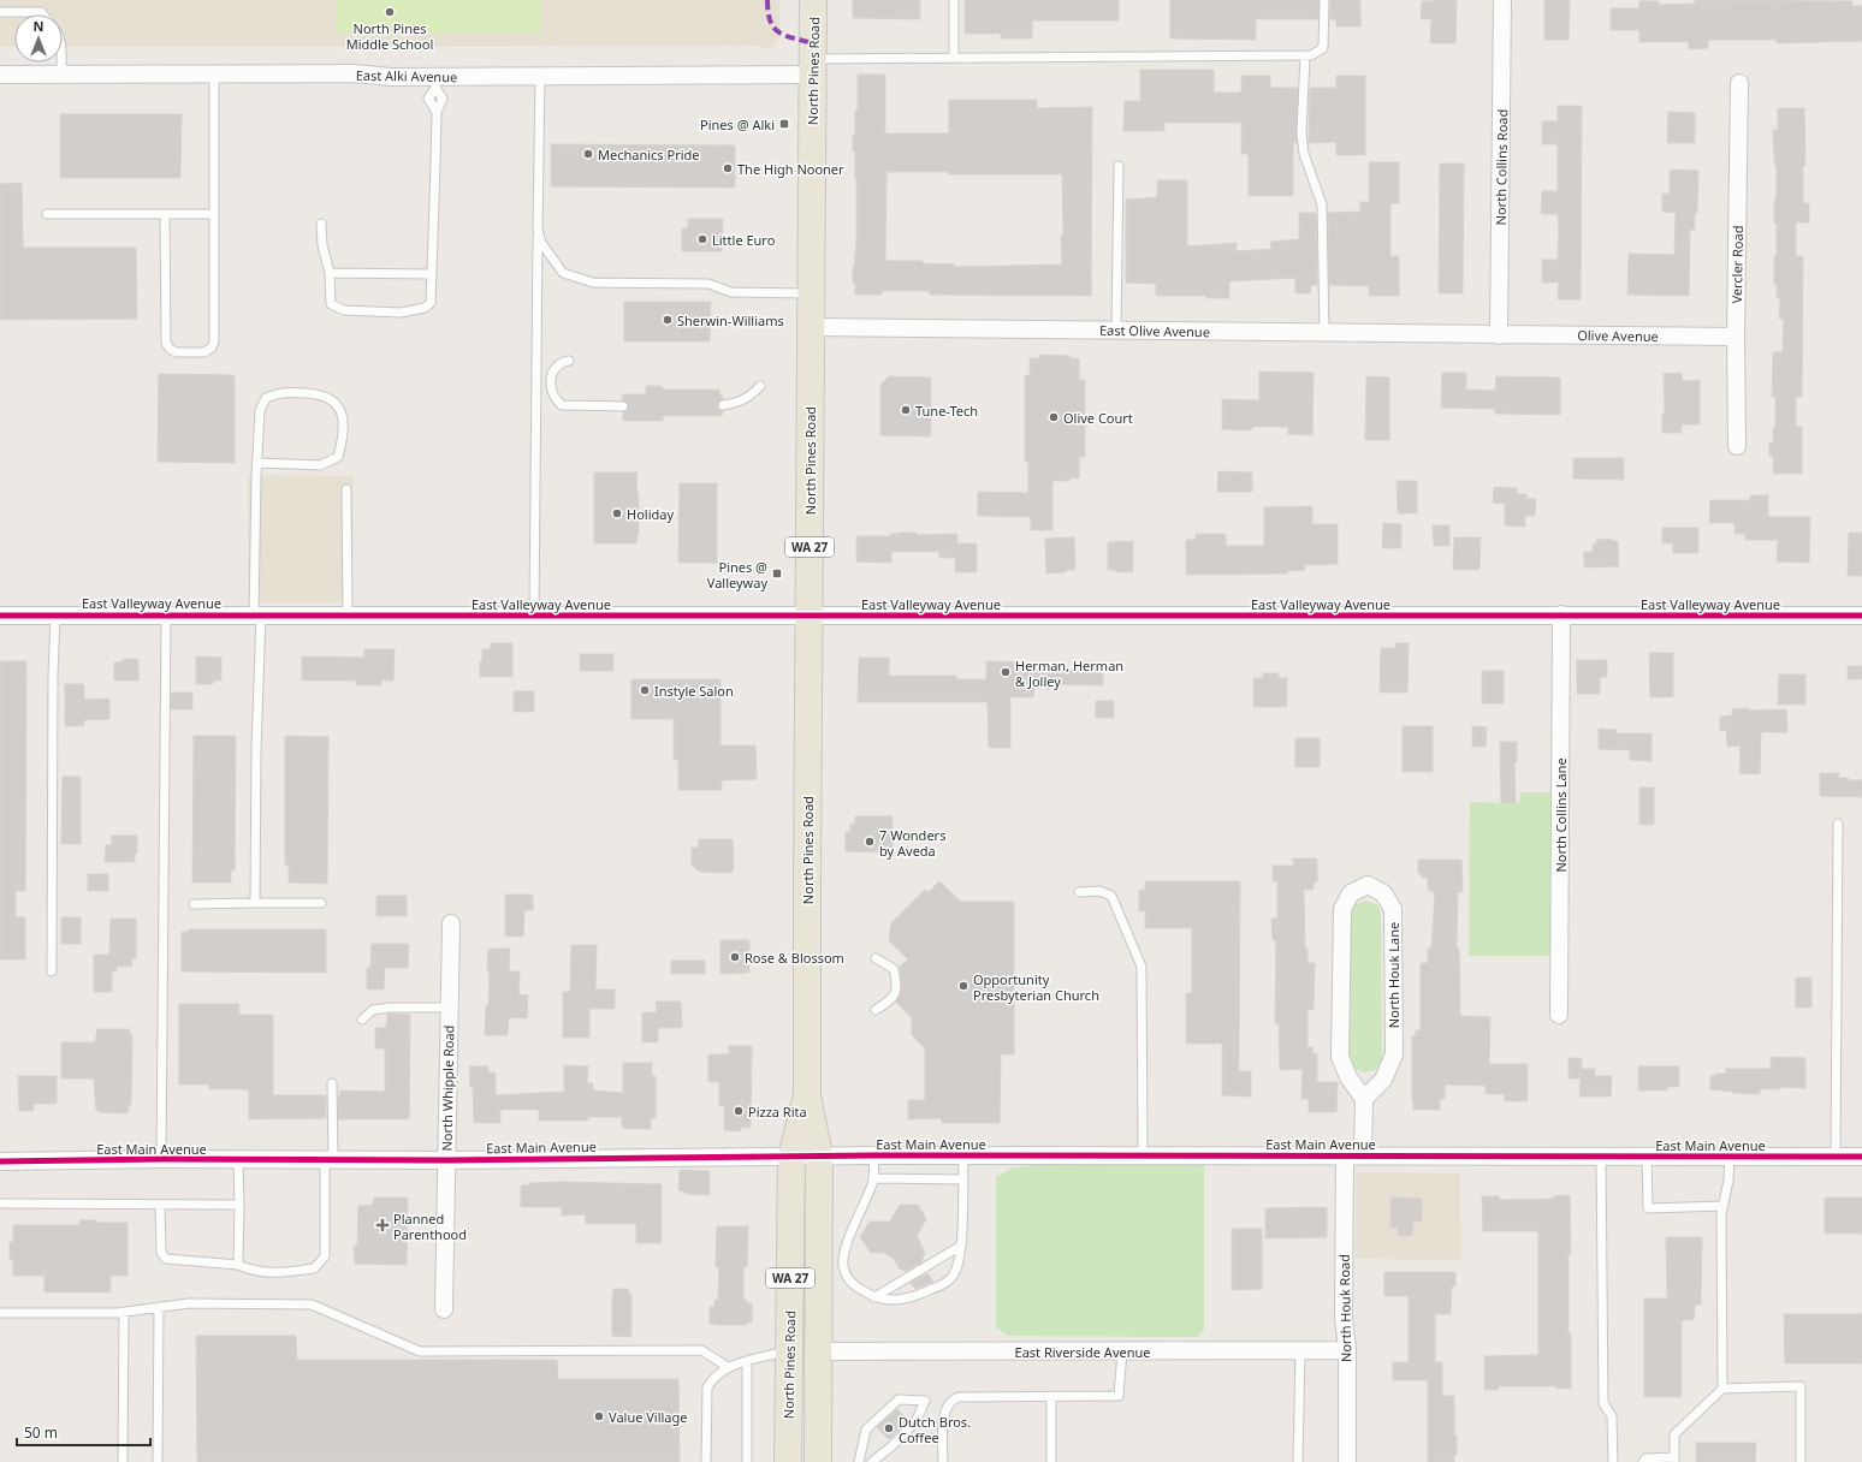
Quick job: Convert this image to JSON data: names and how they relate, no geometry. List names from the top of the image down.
{
  "streets": {
    "main road": ["North Pines Road", "WA 27"],
    "street": [
      "East Alki Avenue",
      "North Collins Road",
      "Vercler Road",
      "East Olive Avenue",
      "Olive Avenue",
      "East Valleyway Avenue",
      "North Collins Lane",
      "North Houk Lane",
      "North Whipple Road",
      "East Main Avenue",
      "North Houk Road",
      "East Riverside Avenue"
    ]
  },
  "crossings": [
    ["North Pines Road", "East Alki Avenue"],
    ["North Pines Road", "East Olive Avenue"],
    ["North Pines Road", "East Valleyway Avenue"],
    ["North Pines Road", "East Main Avenue"],
    ["North Pines Road", "East Riverside Avenue"],
    ["North Collins Road", "East Olive Avenue"],
    ["North Collins Road", "Olive Avenue"],
    ["Vercler Road", "Olive Avenue"],
    ["East Olive Avenue", "Olive Avenue"],
    ["East Valleyway Avenue", "North Collins Lane"],
    ["North Whipple Road", "East Main Avenue"],
    ["East Main Avenue", "North Houk Road"],
    ["North Houk Road", "East Riverside Avenue"]
  ],
  "places": {
    "other": [
      "North Pines Middle School",
      "Mechanics Pride",
      "The High Nooner",
      "Little Euro",
      "Sherwin-Williams",
      "Tune-Tech",
      "Olive Court",
      "Holiday",
      "Herman, Herman & Jolley",
      "Instyle Salon",
      "7 Wonders by Aveda",
      "Rose & Blossom",
      "Opportunity Presbyterian Church",
      "Pizza Rita",
      "Value Village",
      "Dutch Bros. Coffee"
    ],
    "transit": ["Pines @ Alki", "Pines @ Valleyway"],
    "health": ["Planned Parenthood"]
  },
  "scale_bar": "50 m",
  "north": "top"
}
